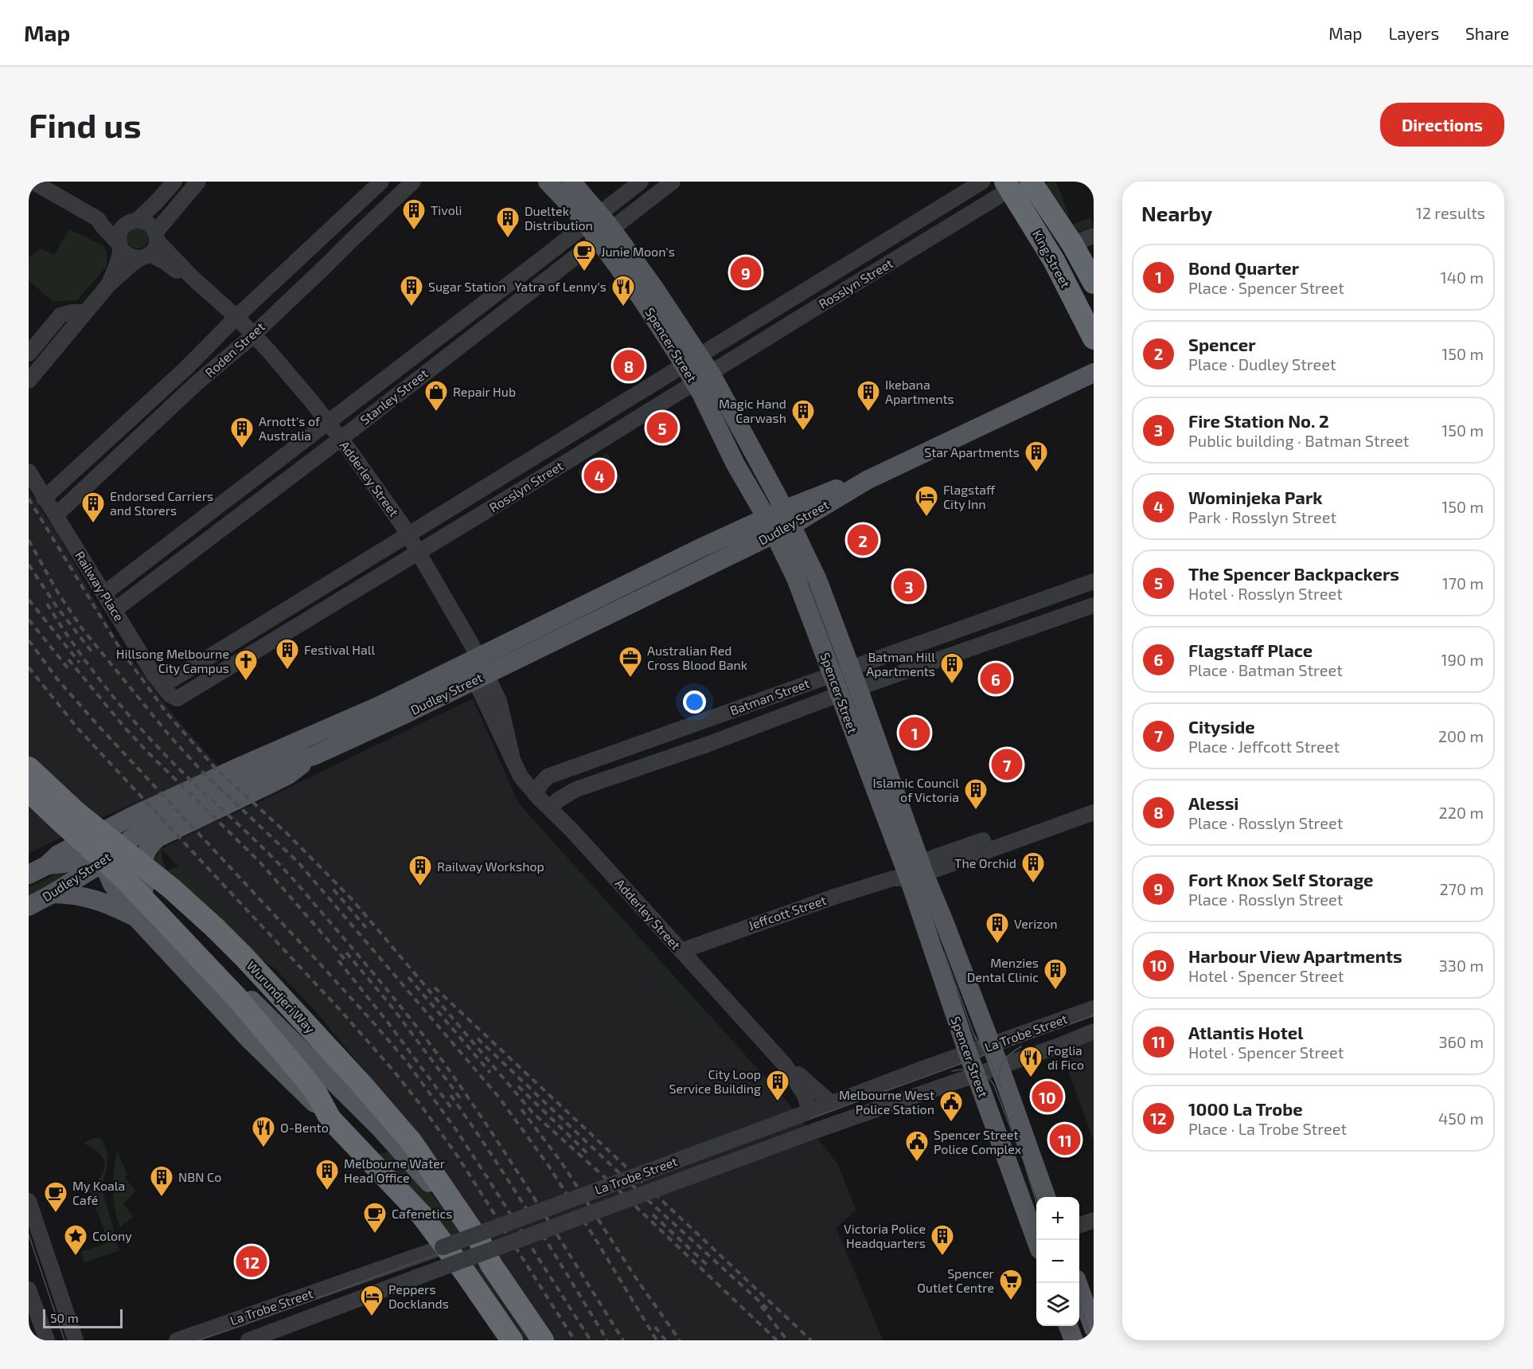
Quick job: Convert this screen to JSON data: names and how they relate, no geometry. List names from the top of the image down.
{
  "streets": {
    "highway": ["King Street", "Wurundjeri Way"],
    "main road": ["Spencer Street", "Dudley Street"],
    "street": [
      "Rosslyn Street",
      "Roden Street",
      "Stanley Street",
      "Adderley Street",
      "Railway Place",
      "Batman Street",
      "Jeffcott Street",
      "La Trobe Street"
    ]
  },
  "crossings": [
    ["King Street", "Rosslyn Street"],
    ["Rosslyn Street", "Spencer Street"],
    ["Rosslyn Street", "Adderley Street"],
    ["Rosslyn Street", "Railway Place"],
    ["Spencer Street", "Stanley Street"],
    ["Spencer Street", "Dudley Street"],
    ["Spencer Street", "Batman Street"],
    ["Spencer Street", "Jeffcott Street"],
    ["Spencer Street", "La Trobe Street"],
    ["Roden Street", "Adderley Street"],
    ["Roden Street", "Railway Place"],
    ["Stanley Street", "Adderley Street"],
    ["Stanley Street", "Railway Place"],
    ["Adderley Street", "Dudley Street"],
    ["Adderley Street", "Batman Street"],
    ["Adderley Street", "Jeffcott Street"],
    ["Adderley Street", "La Trobe Street"],
    ["Dudley Street", "Wurundjeri Way"]
  ],
  "places": {
    "building": [
      "Tivoli",
      "Dueltek Distribution",
      "Sugar Station",
      "Ikebana Apartments",
      "Magic Hand Carwash",
      "Arnott's of Australia",
      "Star Apartments",
      "Endorsed Carriers and Storers",
      "Festival Hall",
      "Batman Hill Apartments",
      "Islamic Council of Victoria",
      "The Orchid",
      "Railway Workshop",
      "Verizon",
      "Menzies Dental Clinic",
      "City Loop Service Building",
      "Melbourne Water Head Office",
      "NBN Co",
      "Victoria Police Headquarters"
    ],
    "cafe": ["Junie Moon's", "My Koala Café", "Cafenetics"],
    "restaurant": ["Yatra of Lenny's", "Foglia di Fico", "O-Bento"],
    "shop": ["Repair Hub"],
    "hotel": ["Flagstaff City Inn", "Peppers Docklands"],
    "office": ["Australian Red Cross Blood Bank"],
    "church": ["Hillsong Melbourne City Campus"],
    "public building": ["Melbourne West Police Station", "Spencer Street Police Complex"],
    "place": ["Colony"],
    "supermarket": ["Spencer Outlet Centre"]
  },
  "scale_bar": "50 m",
  "page": {
    "header": "Map",
    "nav": ["Map", "Layers", "Share"],
    "buttons": "Directions",
    "title": "Find us",
    "heading": ["Nearby", "12 results"],
    "list": [
      {
        "mark": "1",
        "name": "Bond Quarter",
        "note": "Place · Spencer Street",
        "value": "140 m"
      },
      {
        "mark": "2",
        "name": "Spencer",
        "note": "Place · Dudley Street",
        "value": "150 m"
      },
      {
        "mark": "3",
        "name": "Fire Station No. 2",
        "note": "Public building · Batman Street",
        "value": "150 m"
      },
      {
        "mark": "4",
        "name": "Wominjeka Park",
        "note": "Park · Rosslyn Street",
        "value": "150 m"
      },
      {
        "mark": "5",
        "name": "The Spencer Backpackers",
        "note": "Hotel · Rosslyn Street",
        "value": "170 m"
      },
      {
        "mark": "6",
        "name": "Flagstaff Place",
        "note": "Place · Batman Street",
        "value": "190 m"
      },
      {
        "mark": "7",
        "name": "Cityside",
        "note": "Place · Jeffcott Street",
        "value": "200 m"
      },
      {
        "mark": "8",
        "name": "Alessi",
        "note": "Place · Rosslyn Street",
        "value": "220 m"
      },
      {
        "mark": "9",
        "name": "Fort Knox Self Storage",
        "note": "Place · Rosslyn Street",
        "value": "270 m"
      },
      {
        "mark": "10",
        "name": "Harbour View Apartments",
        "note": "Hotel · Spencer Street",
        "value": "330 m"
      },
      {
        "mark": "11",
        "name": "Atlantis Hotel",
        "note": "Hotel · Spencer Street",
        "value": "360 m"
      },
      {
        "mark": "12",
        "name": "1000 La Trobe",
        "note": "Place · La Trobe Street",
        "value": "450 m"
      }
    ],
    "pins": [
      "9",
      "8",
      "5",
      "4",
      "2",
      "3",
      "6",
      "1",
      "7",
      "10",
      "11",
      "12"
    ],
    "map_buttons": ["+", "−"],
    "scale": "50 m"
  }
}
